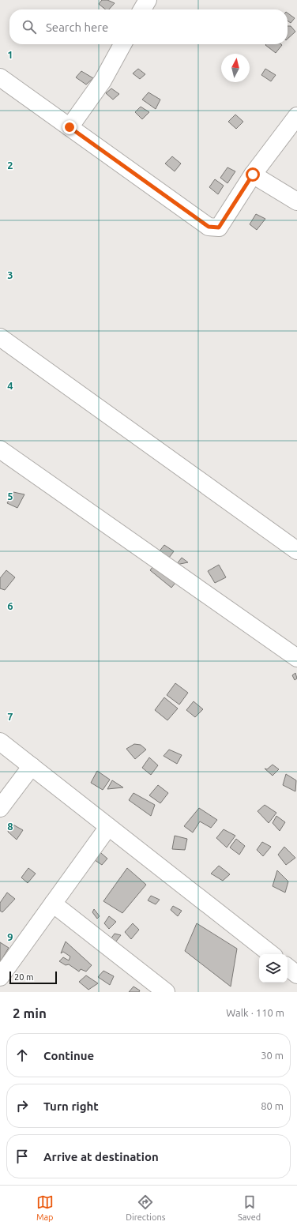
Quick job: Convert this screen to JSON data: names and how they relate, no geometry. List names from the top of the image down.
{
  "scale_bar": "20 m",
  "north": "top",
  "page": {
    "search": "Search here",
    "scale": "20 m",
    "heading": ["2 min", "Walk · 110 m"],
    "list": [
      ["Continue", "30 m"],
      ["Turn right", "80 m"],
      "Arrive at destination"
    ],
    "nav": ["Map", "Directions", "Saved"]
  },
  "grid": {
    "rows": [
      "1",
      "2",
      "3",
      "4",
      "5",
      "6",
      "7",
      "8",
      "9"
    ]
  }
}
